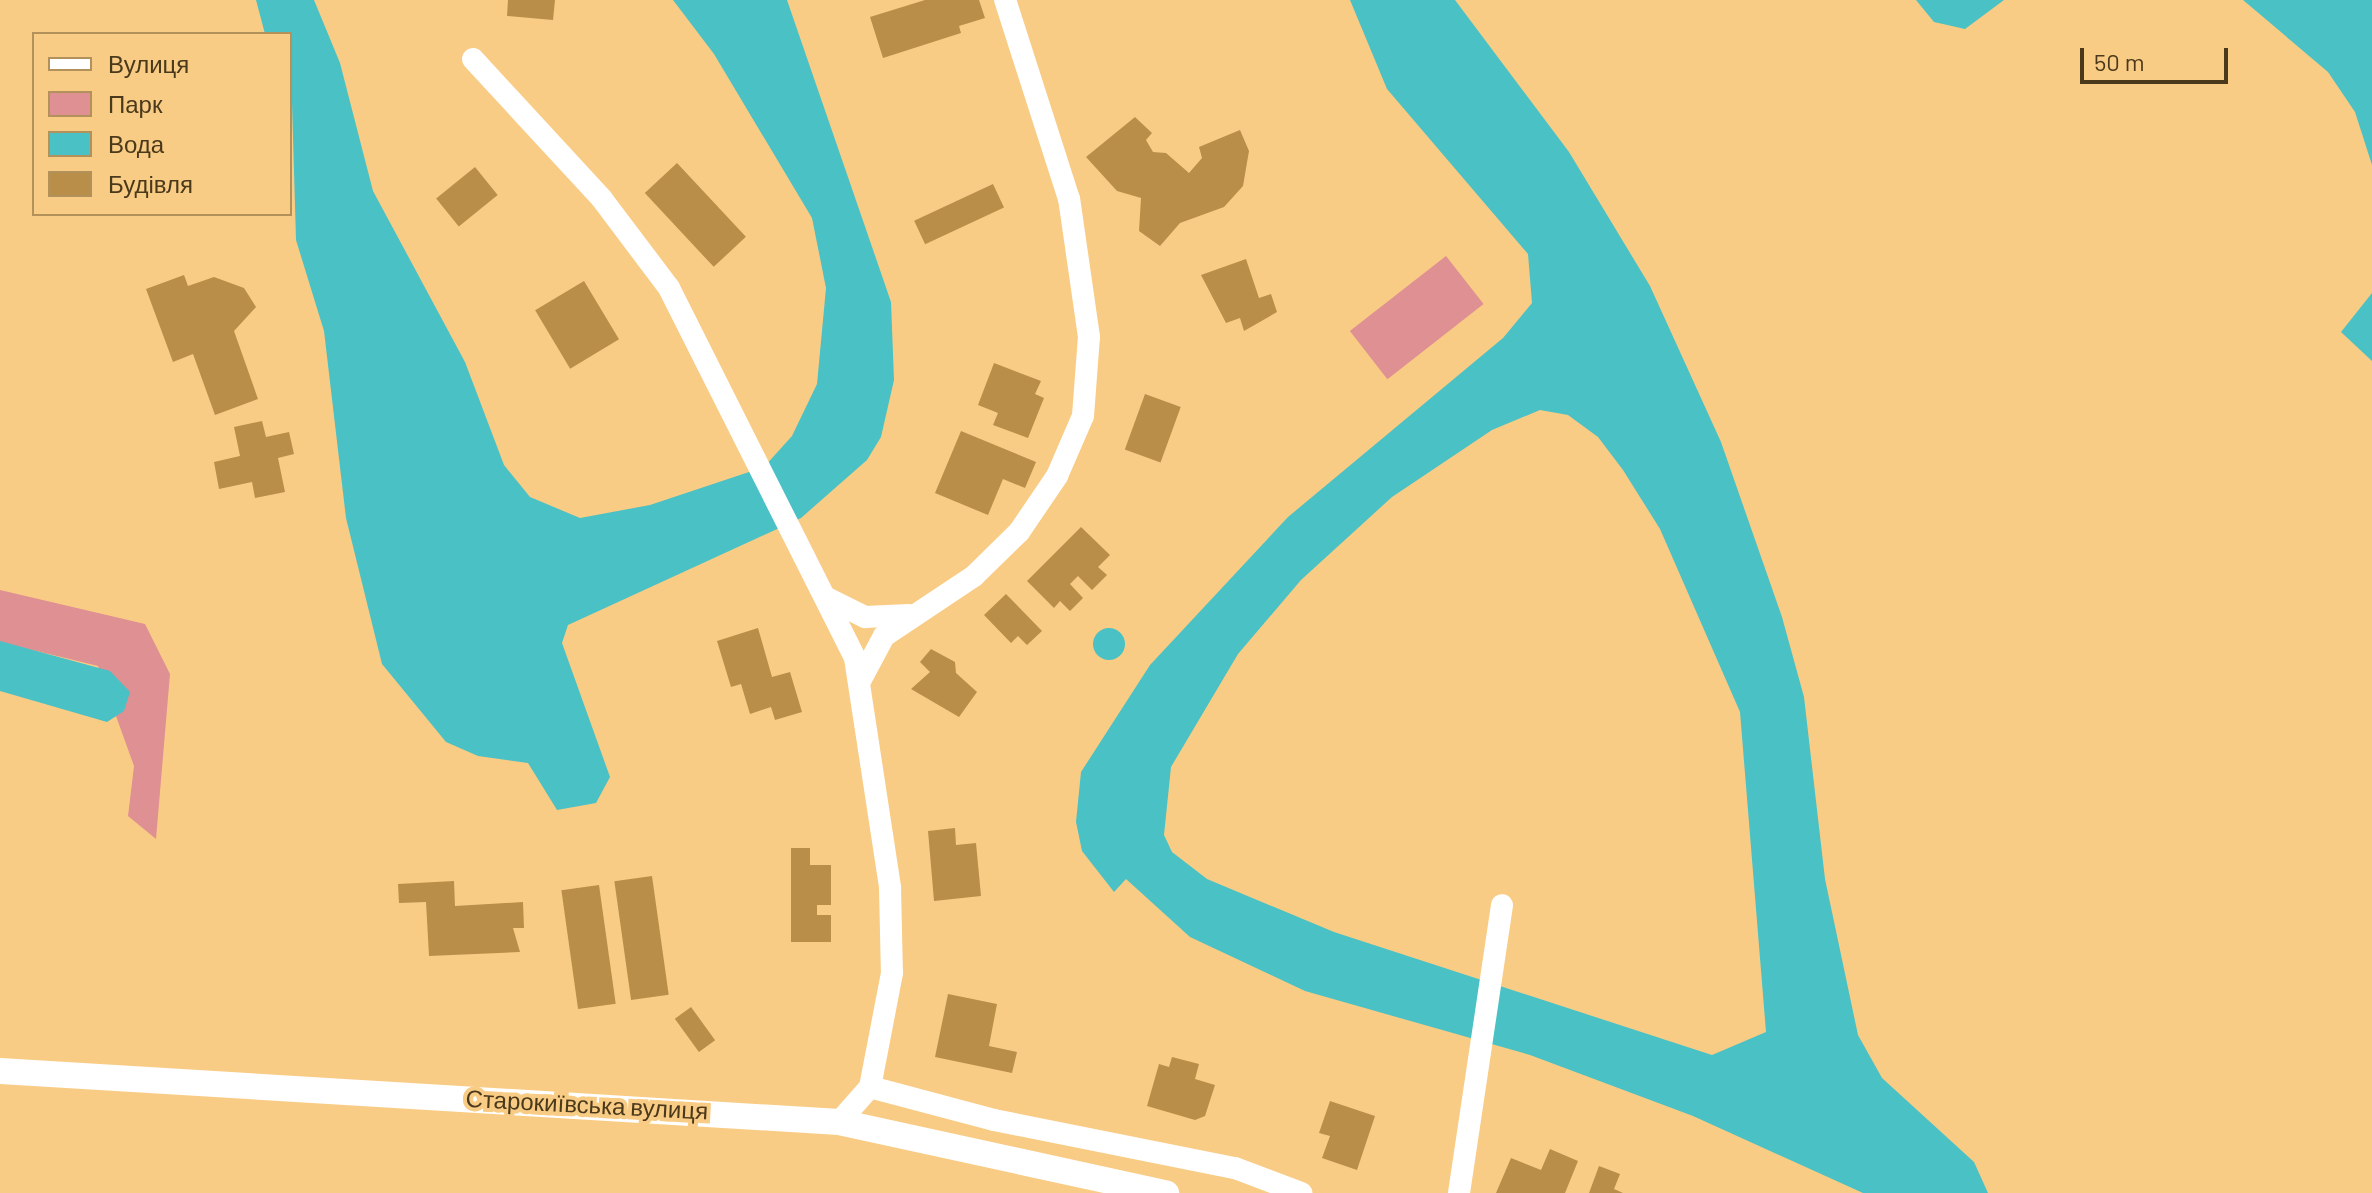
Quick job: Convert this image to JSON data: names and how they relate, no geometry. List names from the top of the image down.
{
  "streets": {
    "street": ["Старокиївська вулиця"]
  },
  "legend": [
    "Вулиця",
    "Парк",
    "Вода",
    "Будівля"
  ],
  "scale_bar": "50 m"
}
